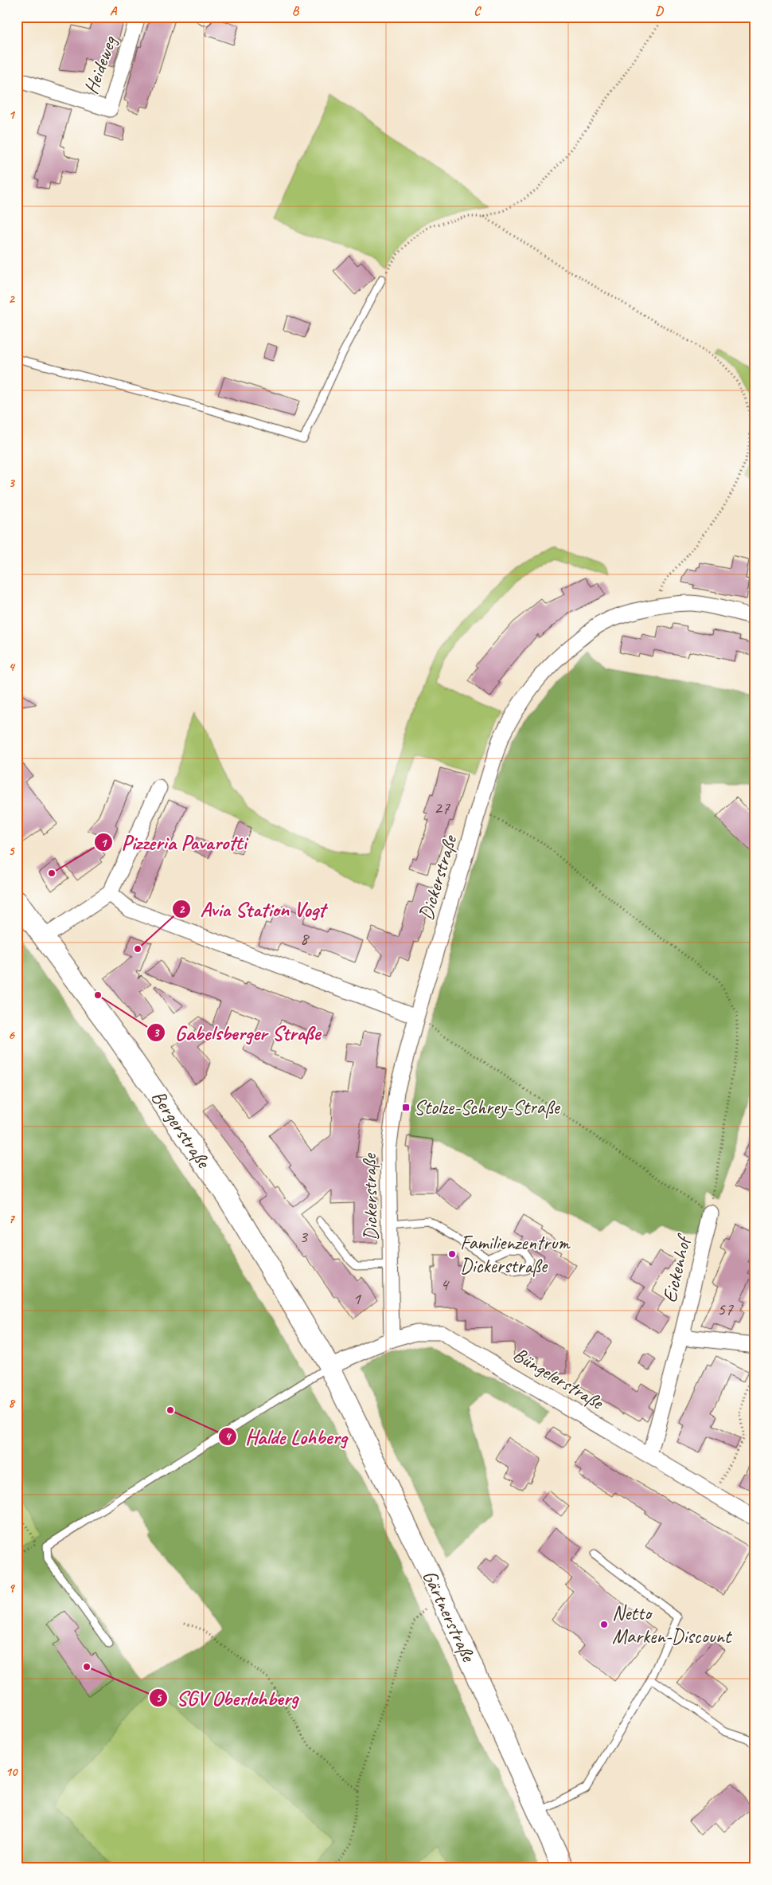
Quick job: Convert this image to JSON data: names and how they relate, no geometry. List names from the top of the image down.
{
  "streets": {
    "main road": ["Bergerstraße", "Gärtnerstraße"],
    "street": [
      "Heideweg",
      "Dickerstraße",
      "Eickenhof",
      "Büngelerstraße"
    ]
  },
  "crossings": [
    ["Dickerstraße", "Büngelerstraße"],
    ["Bergerstraße", "Büngelerstraße"],
    ["Bergerstraße", "Gärtnerstraße"],
    ["Eickenhof", "Büngelerstraße"],
    ["Büngelerstraße", "Gärtnerstraße"]
  ],
  "places": {
    "other": [
      "Pizzeria Pavarotti",
      "Avia Station Vogt",
      "Gabelsberger Straße",
      "Familienzentrum Dickerstraße",
      "Halde Lohberg",
      "Netto Marken-Discount",
      "SGV Oberlohberg"
    ],
    "transit": ["Stolze-Schrey-Straße"]
  },
  "house_numbers": [
    "27",
    "8",
    "3",
    "4",
    "1",
    "57"
  ],
  "grid": {
    "columns": [
      "A",
      "B",
      "C",
      "D"
    ],
    "rows": [
      "1",
      "2",
      "3",
      "4",
      "5",
      "6",
      "7",
      "8",
      "9",
      "10"
    ]
  }
}
